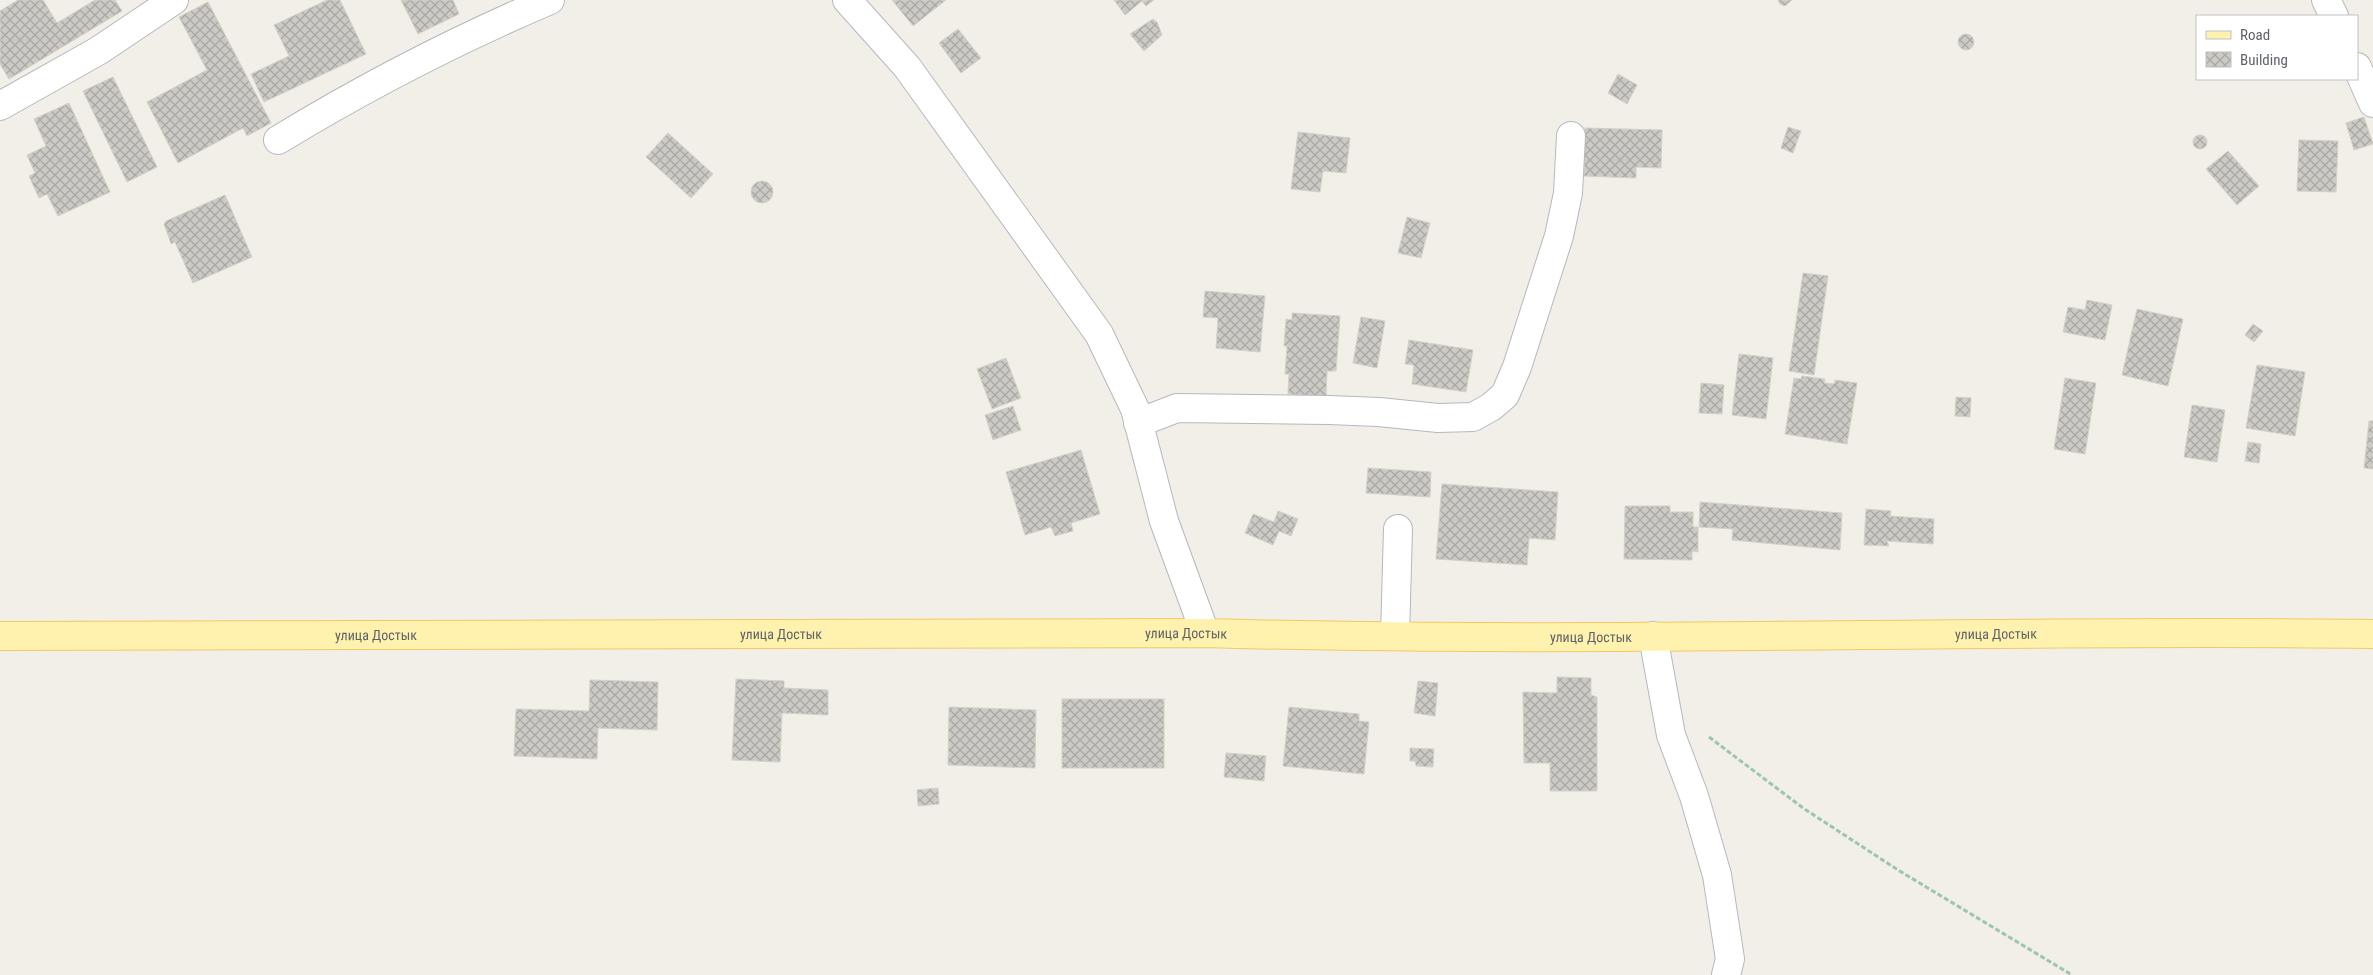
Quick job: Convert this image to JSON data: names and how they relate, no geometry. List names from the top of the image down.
{
  "streets": {
    "main road": ["улица Достык"]
  },
  "legend": ["Road", "Building"]
}
